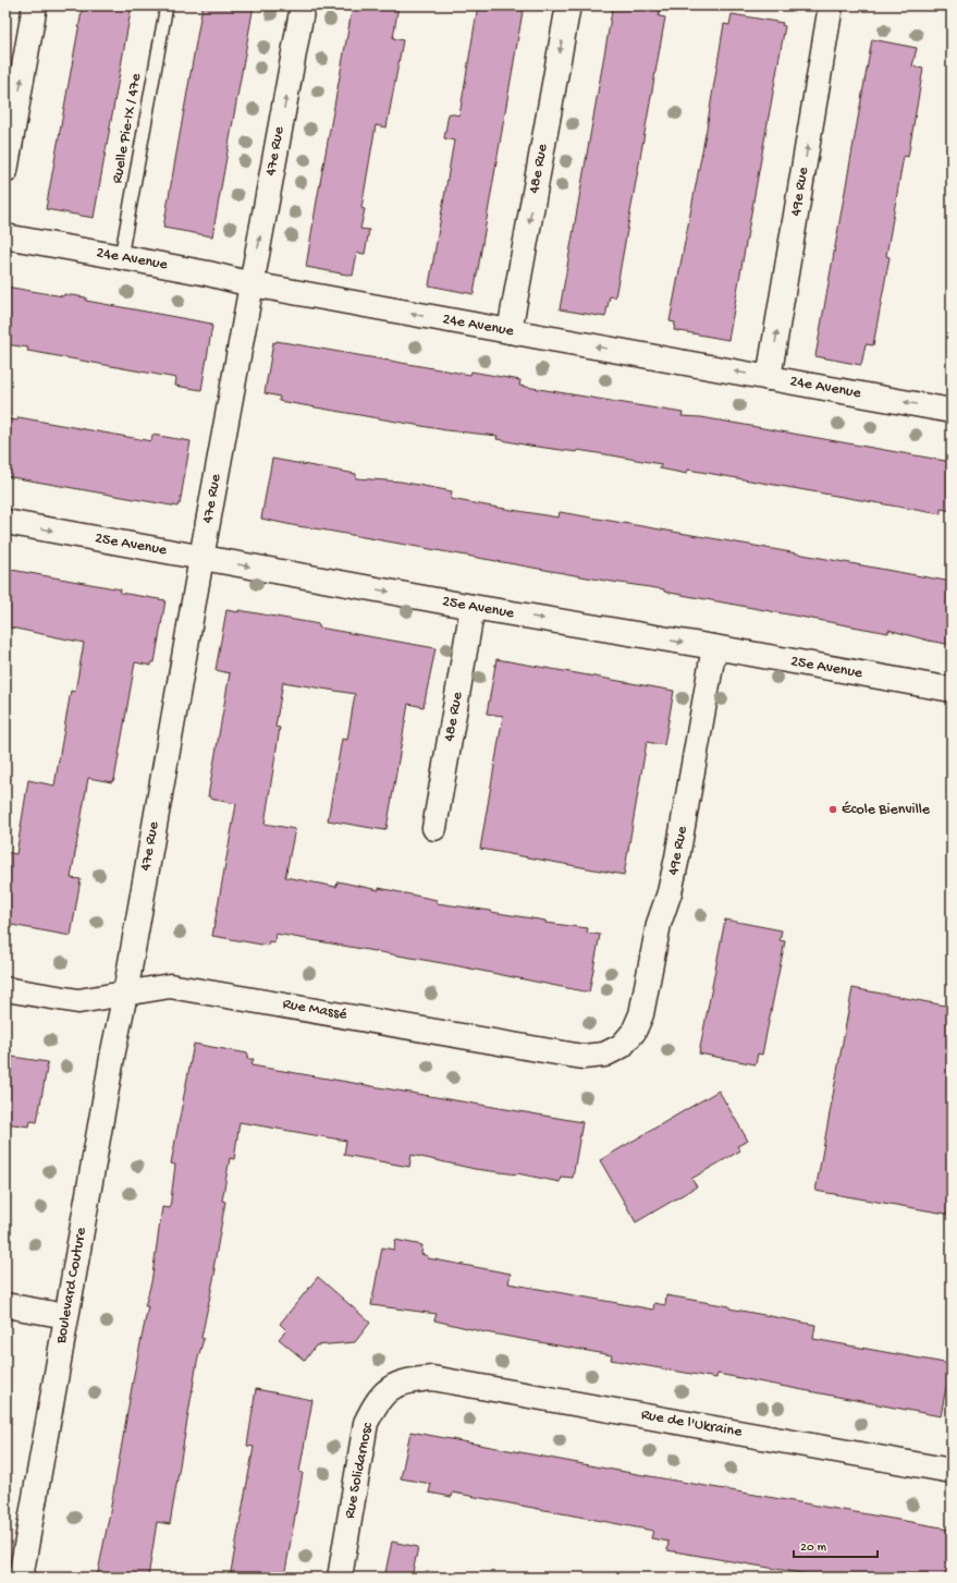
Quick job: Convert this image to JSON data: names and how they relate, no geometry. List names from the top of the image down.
{
  "streets": {
    "street": [
      "47e Rue",
      "48e Rue",
      "49e Rue",
      "24e Avenue",
      "25e Avenue",
      "Rue Massé",
      "Boulevard Couture",
      "Rue de l'Ukraine",
      "Rue Solidarnosc"
    ],
    "lane": ["Ruelle Pie-IX / 47e"]
  },
  "crossings": [
    ["Ruelle Pie-IX / 47e", "24e Avenue"],
    ["47e Rue", "24e Avenue"],
    ["47e Rue", "25e Avenue"],
    ["47e Rue", "Rue Massé"],
    ["47e Rue", "Boulevard Couture"],
    ["48e Rue", "24e Avenue"],
    ["48e Rue", "25e Avenue"],
    ["49e Rue", "24e Avenue"],
    ["49e Rue", "25e Avenue"],
    ["49e Rue", "Rue Massé"],
    ["Rue Massé", "Boulevard Couture"],
    ["Rue de l'Ukraine", "Rue Solidarnosc"]
  ],
  "one_way": [
    "48e Rue",
    "49e Rue",
    "24e Avenue",
    "25e Avenue"
  ],
  "places": ["École Bienville"],
  "scale_bar": "20 m"
}
